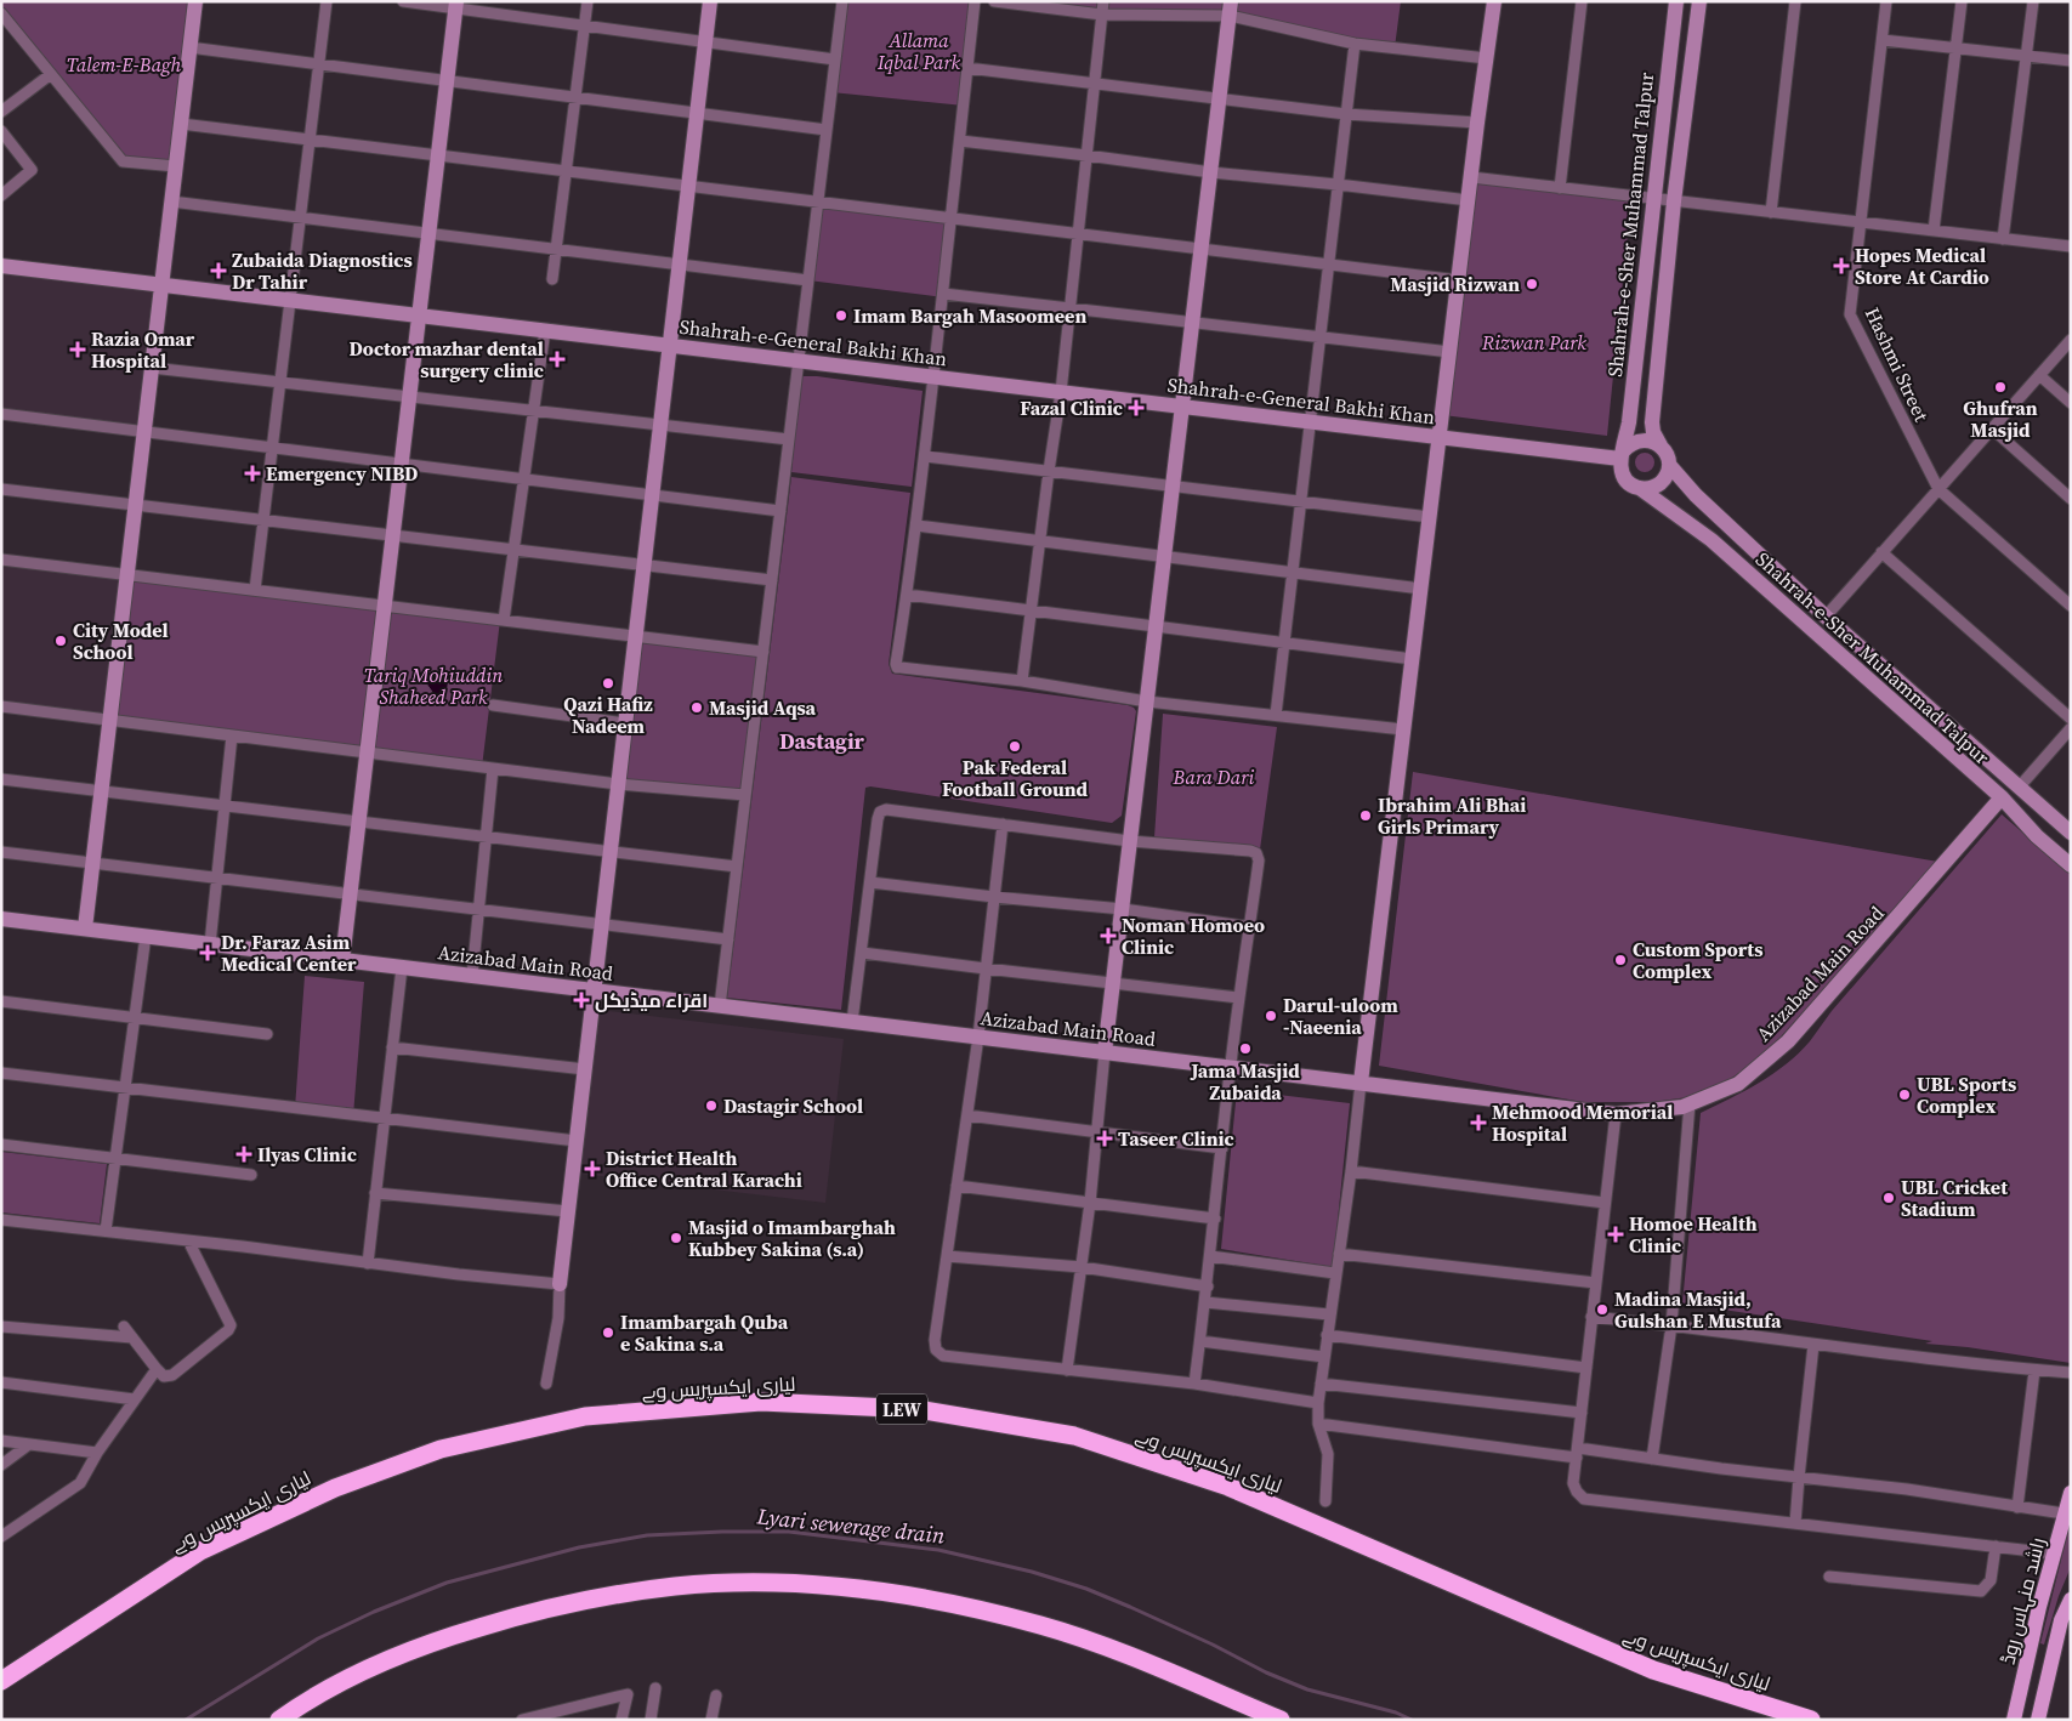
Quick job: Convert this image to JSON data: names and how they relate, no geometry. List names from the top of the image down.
{
  "streets": {
    "highway": ["لیاری ایکسپریس وے", "LEW"],
    "main road": ["راشد منہاس روڈ"],
    "street": [
      "Shahrah-e-Sher Muhammad Talpur",
      "Shahrah-e-General Bakhi Khan",
      "Hashmi Street",
      "Azizabad Main Road"
    ]
  },
  "crossings": [
    ["Shahrah-e-Sher Muhammad Talpur", "Shahrah-e-General Bakhi Khan"],
    ["Shahrah-e-Sher Muhammad Talpur", "Azizabad Main Road"]
  ],
  "districts": ["Dastagir"],
  "water": ["Lyari sewerage drain"],
  "parks": [
    "Allama Iqbal Park",
    "Talem-E-Bagh",
    "Rizwan Park",
    "Tariq Mohiuddin Shaheed Park",
    "Bara Dari"
  ],
  "places": {
    "health": [
      "Hopes Medical Store At Cardio",
      "Zubaida Diagnostics Dr Tahir",
      "Razia Omar Hospital",
      "Doctor mazhar dental surgery clinic",
      "Fazal Clinic",
      "Emergency NIBD",
      "Noman Homoeo Clinic",
      "Dr. Faraz Asim Medical Center",
      "اقراء میڈیکل",
      "Mehmood Memorial Hospital",
      "Taseer Clinic",
      "Ilyas Clinic",
      "District Health Office Central Karachi",
      "Homoe Health Clinic"
    ],
    "other": [
      "Masjid Rizwan",
      "Imam Bargah Masoomeen",
      "Ghufran Masjid",
      "City Model School",
      "Qazi Hafiz Nadeem",
      "Masjid Aqsa",
      "Pak Federal Football Ground",
      "Ibrahim Ali Bhai Girls Primary",
      "Custom Sports Complex",
      "Darul-uloom -Naeenia",
      "Jama Masjid Zubaida",
      "UBL Sports Complex",
      "Dastagir School",
      "UBL Cricket Stadium",
      "Masjid o Imambarghah Kubbey Sakina (s.a)",
      "Madina Masjid, Gulshan E Mustufa",
      "Imambargah Quba e Sakina s.a"
    ]
  }
}
